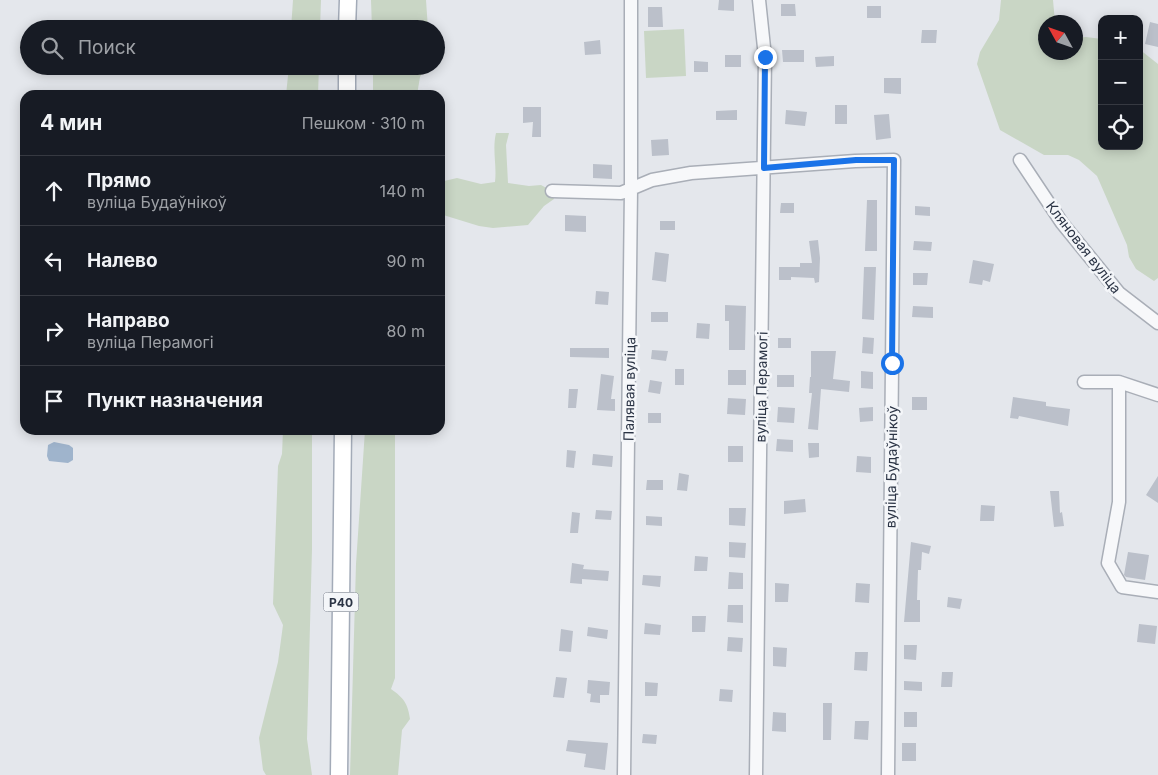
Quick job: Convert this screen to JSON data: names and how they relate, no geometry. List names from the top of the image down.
{
  "streets": {
    "main road": ["Р40"],
    "street": [
      "Кляновая вуліца",
      "вуліца Перамогі",
      "Палявая вуліца",
      "вуліца Будаўнікоў"
    ]
  },
  "crossings": [
    ["вуліца Перамогі", "вуліца Будаўнікоў"]
  ],
  "north": "top left",
  "page": {
    "map_buttons": ["+", "−"],
    "search": "Поиск",
    "heading": ["4 мин", "Пешком · 310 m"],
    "list": [
      ["Прямо", "вуліца Будаўнікоў", "140 m"],
      ["Налево", "90 m"],
      ["Направо", "вуліца Перамогі", "80 m"],
      "Пункт назначения"
    ]
  }
}
